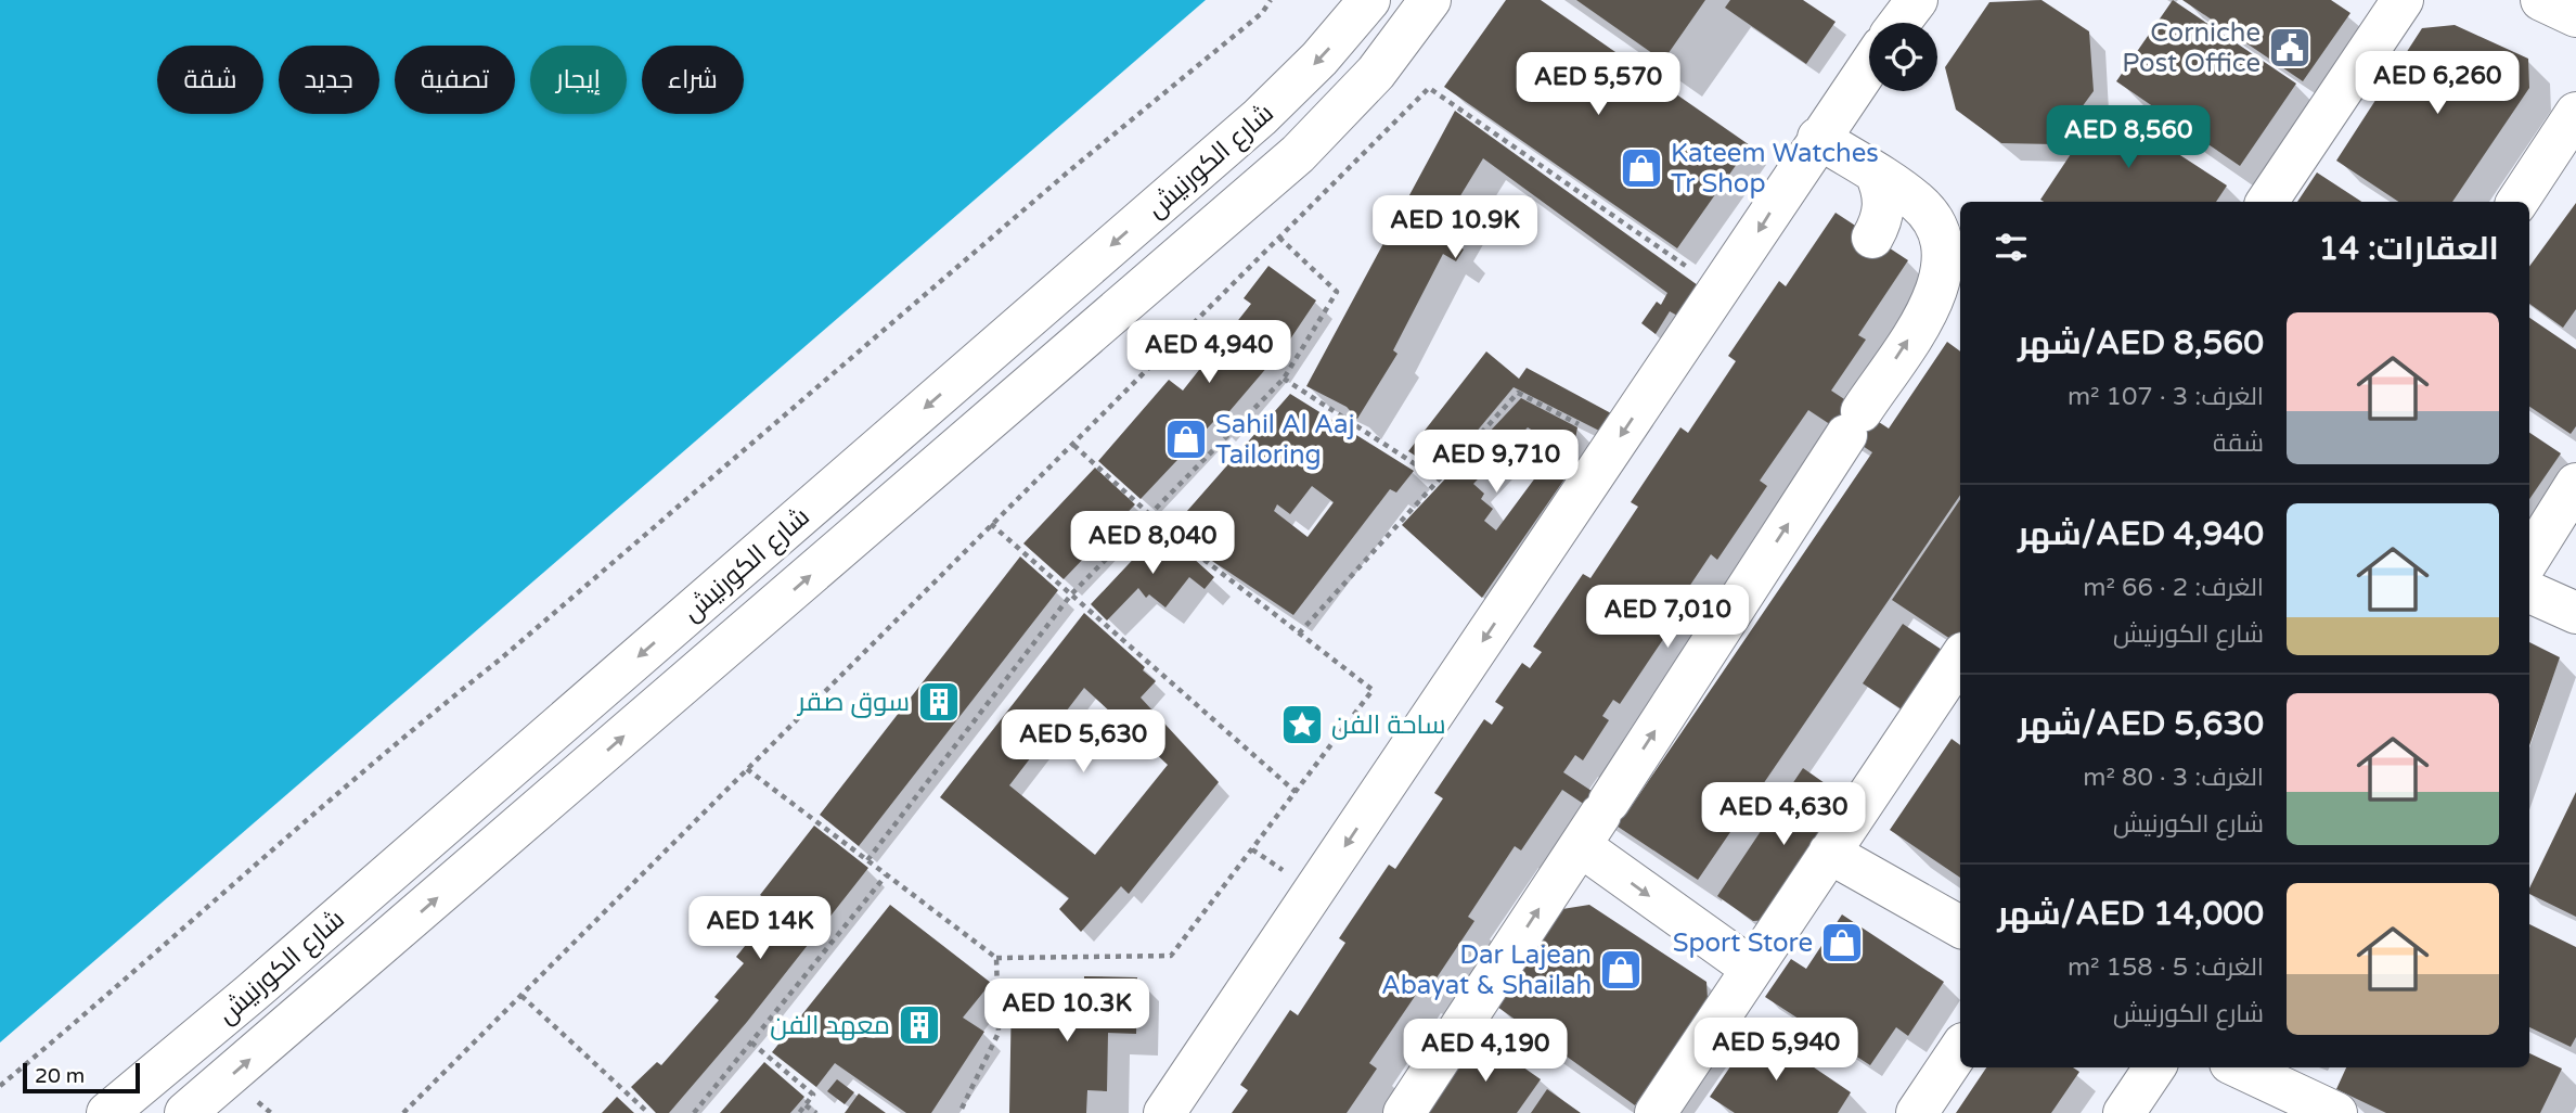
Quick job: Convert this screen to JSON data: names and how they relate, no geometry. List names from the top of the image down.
{
  "streets": {
    "street": ["شارع الكورنيش"]
  },
  "places": {
    "public building": ["Corniche Post Office"],
    "shop": [
      "Kateem Watches Tr Shop",
      "Sahil Al Aaj Tailoring",
      "Sport Store",
      "Dar Lajean Abayat & Shailah"
    ],
    "building": ["سوق صقر", "معهد الفن"],
    "place": ["ساحة الفن"]
  },
  "scale_bar": "20 m",
  "page": {
    "chip": [
      "شراء",
      "إيجار",
      "تصفية",
      "جديد",
      "شقة"
    ],
    "price": [
      "AED 6,260",
      "AED 5,570",
      "AED 8,560",
      "AED 10.9K",
      "AED 4,940",
      "AED 9,710",
      "AED 8,040",
      "AED 7,010",
      "AED 5,630",
      "AED 4,630",
      "AED 14K",
      "AED 10.3K",
      "AED 5,940",
      "AED 4,190"
    ],
    "heading": "العقارات: 14",
    "list": [
      {
        "name": "AED 8,560/شهر",
        "note": "الغرف: 3 · 107 m² · شقة"
      },
      {
        "name": "AED 4,940/شهر",
        "note": "الغرف: 2 · 66 m² · شارع الكورنيش"
      },
      {
        "name": "AED 5,630/شهر",
        "note": "الغرف: 3 · 80 m² · شارع الكورنيش"
      },
      {
        "name": "AED 14,000/شهر",
        "note": "الغرف: 5 · 158 m² · شارع الكورنيش"
      }
    ],
    "scale": "20 m"
  }
}
